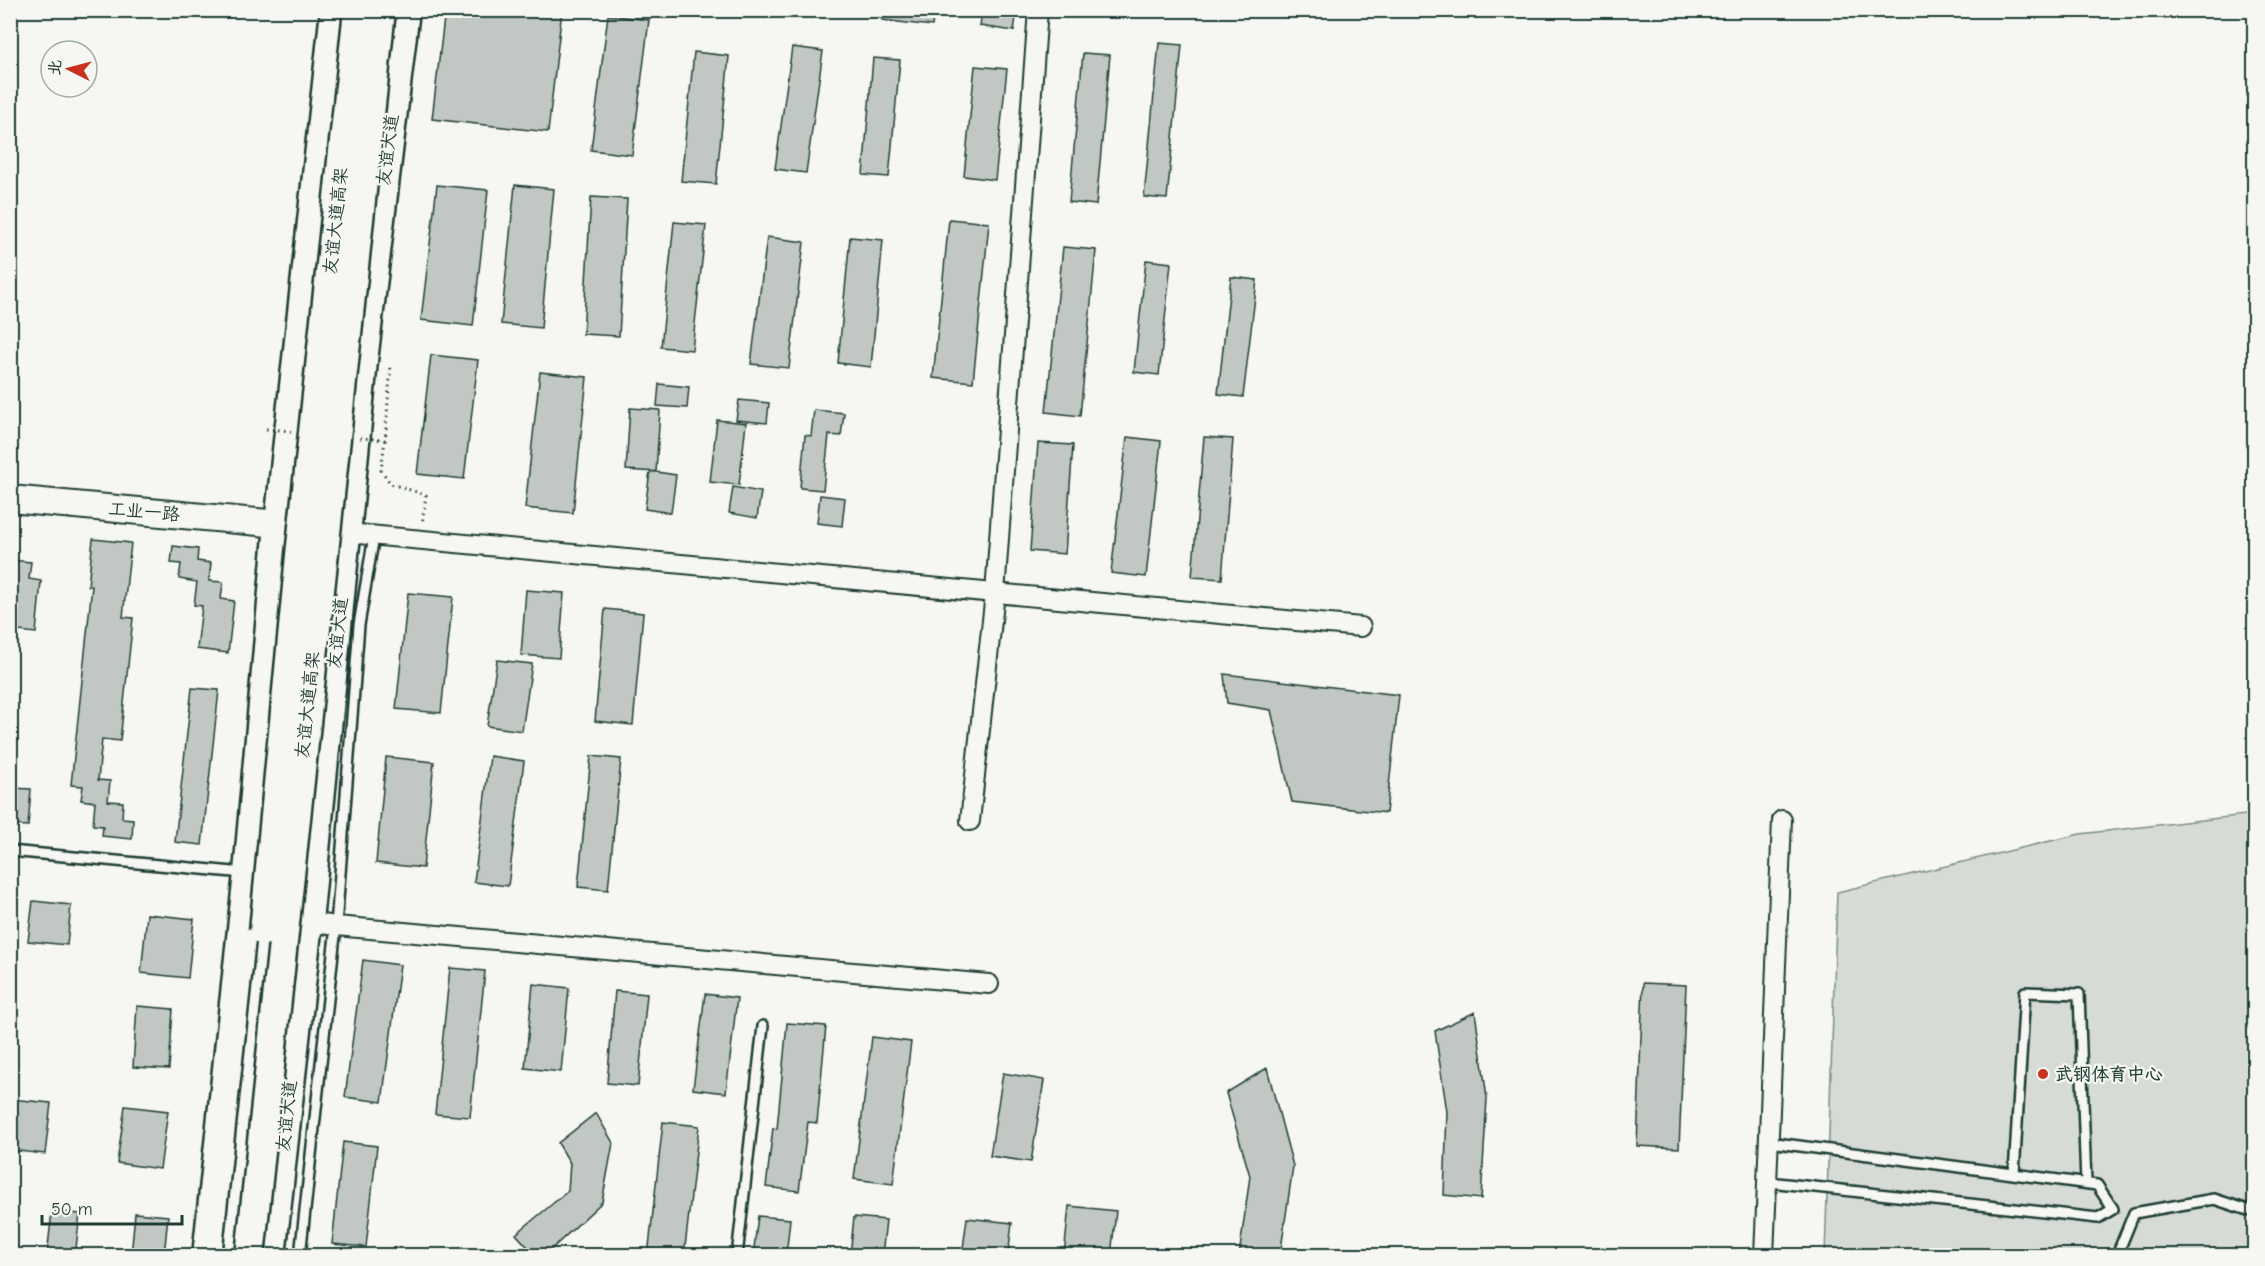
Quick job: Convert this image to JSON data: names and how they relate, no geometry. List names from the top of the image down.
{
  "streets": {
    "main road": ["友谊大道", "友谊大道高架", "工业一路"]
  },
  "places": ["武钢体育中心"],
  "scale_bar": "50 m",
  "north": "left"
}
